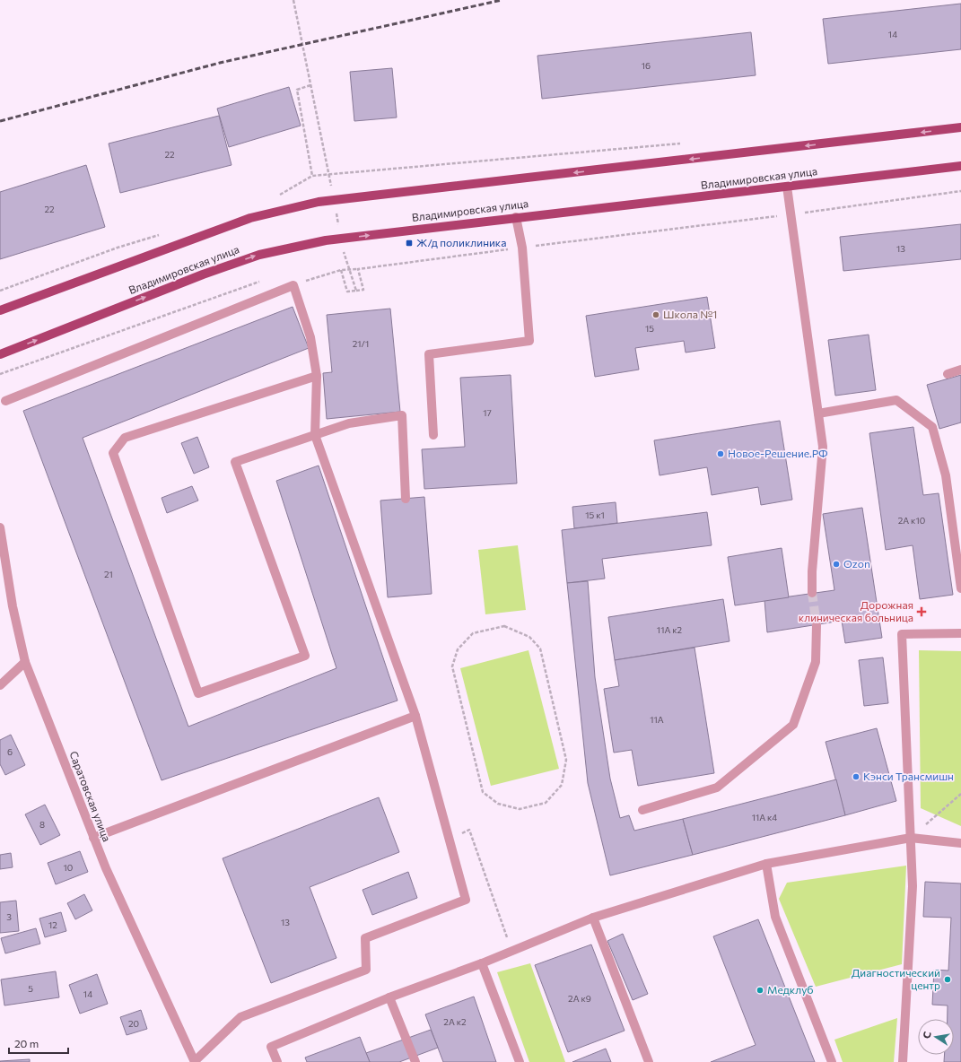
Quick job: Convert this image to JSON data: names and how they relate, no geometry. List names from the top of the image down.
{
  "streets": {
    "main road": ["Владимировская улица"],
    "street": ["Саратовская улица"]
  },
  "places": {
    "transit": ["Ж/д поликлиника"],
    "other": [
      "Школа №1",
      "Новое-Решение.РФ",
      "Ozon",
      "Кэнси Трансмишн",
      "Диагностический центр",
      "Медклуб"
    ],
    "health": ["Дорожная клиническая больница"]
  },
  "house_numbers": [
    "14",
    "16",
    "22",
    "22",
    "13",
    "15",
    "21/1",
    "17",
    "15 к1",
    "2А к10",
    "21",
    "11А к2",
    "11А",
    "6",
    "11А к4",
    "8",
    "10",
    "3",
    "13",
    "12",
    "5",
    "14",
    "2А к9",
    "2А к2",
    "20"
  ],
  "scale_bar": "20 m",
  "north": "left"
}
